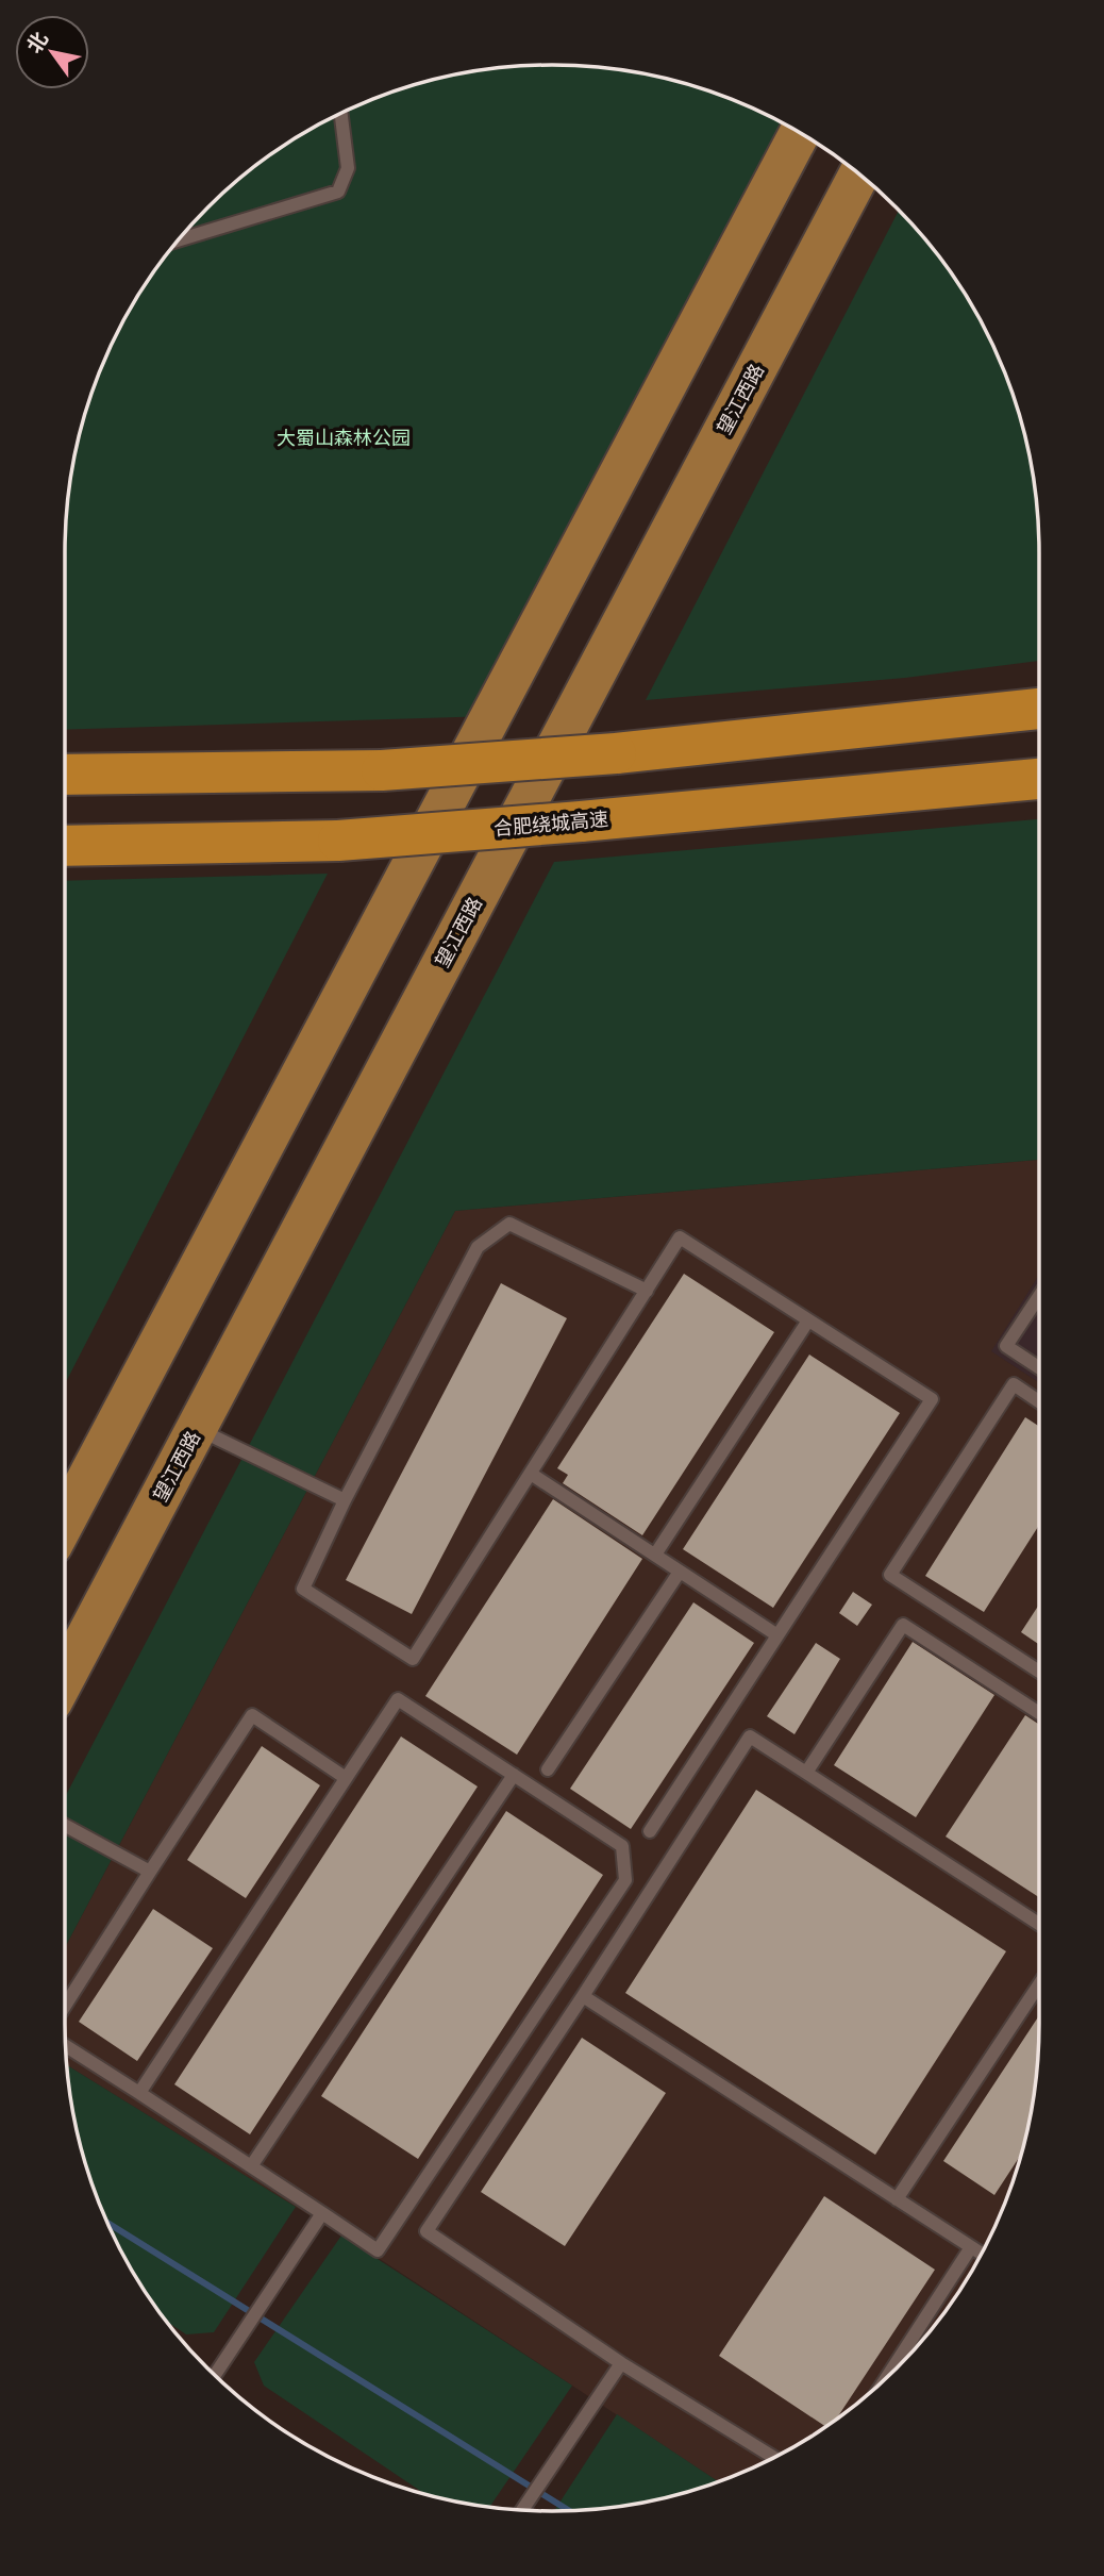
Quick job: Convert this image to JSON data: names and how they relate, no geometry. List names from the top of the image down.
{
  "streets": {
    "highway": ["合肥绕城高速"],
    "main road": ["望江西路"]
  },
  "parks": ["大蜀山森林公园"],
  "north": "top left"
}
